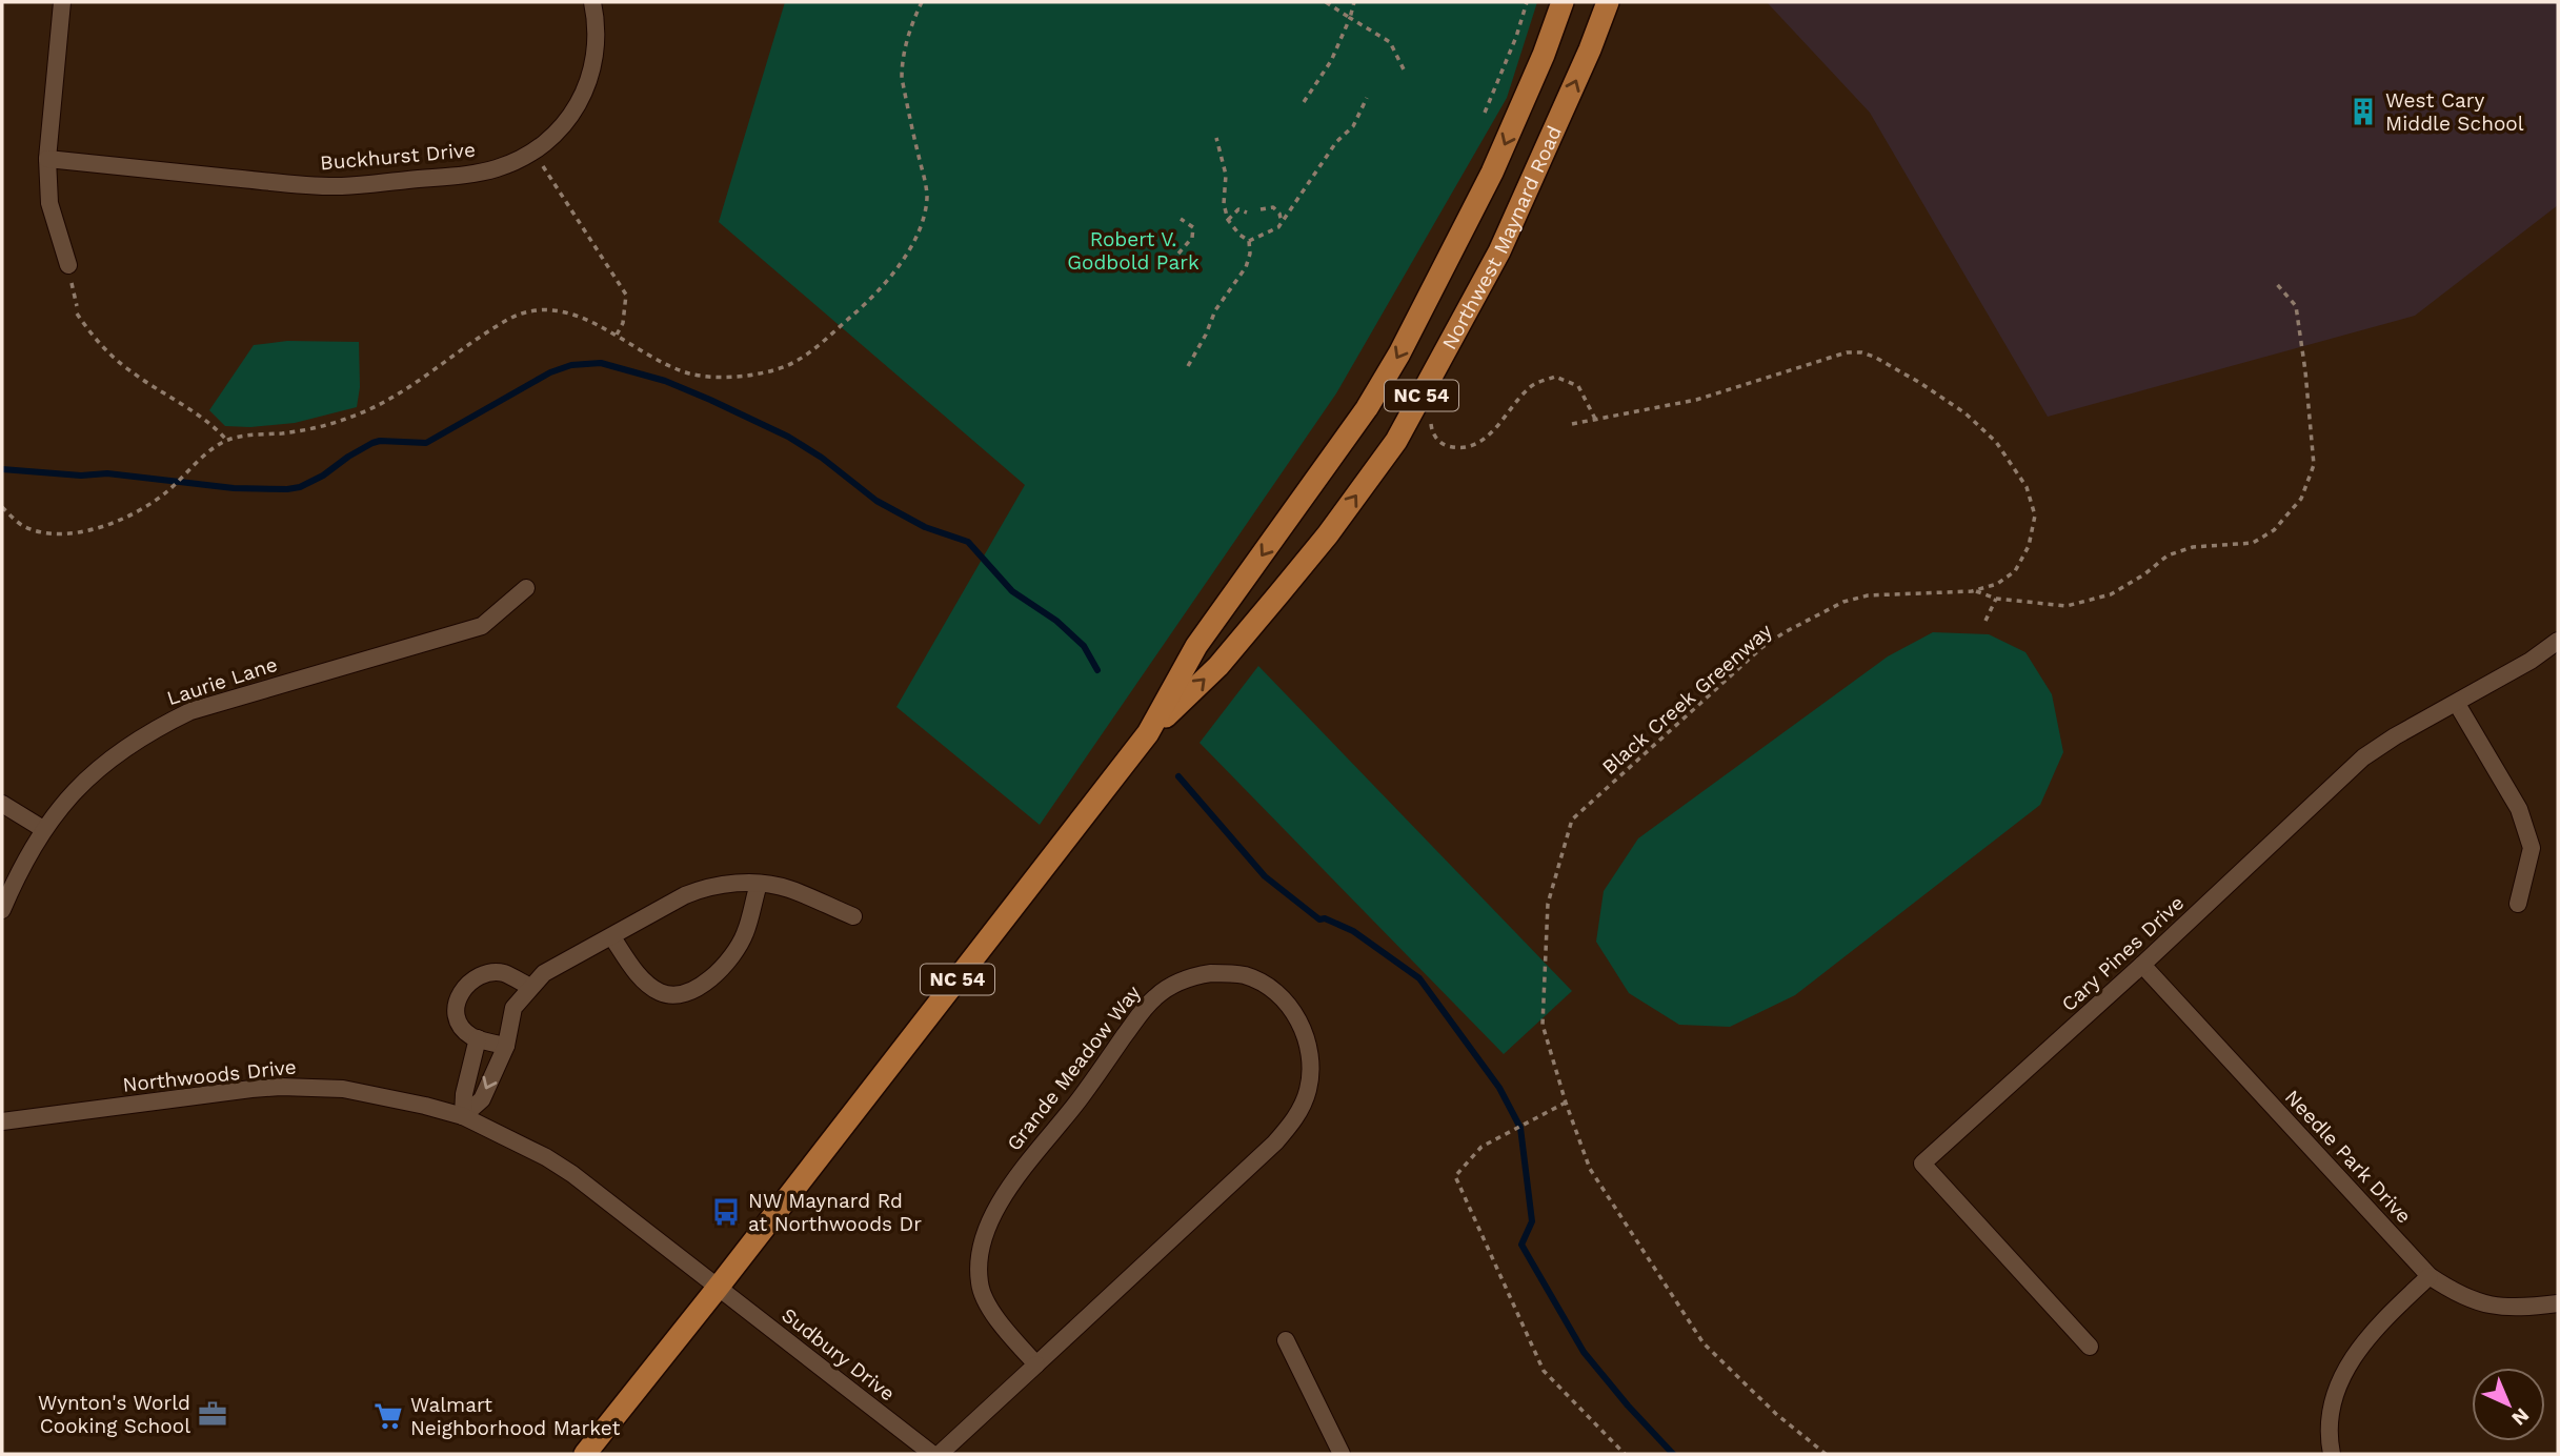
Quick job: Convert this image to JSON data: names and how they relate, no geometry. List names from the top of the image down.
{
  "streets": {
    "main road": ["Northwest Maynard Road", "NC 54"],
    "street": [
      "Buckhurst Drive",
      "Laurie Lane",
      "Cary Pines Drive",
      "Grande Meadow Way",
      "Northwoods Drive",
      "Needle Park Drive",
      "Sudbury Drive"
    ],
    "path": ["Black Creek Greenway"]
  },
  "crossings": [
    ["Northwest Maynard Road", "Northwoods Drive"],
    ["Northwest Maynard Road", "Sudbury Drive"],
    ["Cary Pines Drive", "Needle Park Drive"],
    ["Northwoods Drive", "Sudbury Drive"]
  ],
  "parks": ["Robert V. Godbold Park"],
  "places": {
    "building": ["West Cary Middle School"],
    "bus stop": ["NW Maynard Rd at Northwoods Dr"],
    "office": ["Wynton's World Cooking School"],
    "supermarket": ["Walmart Neighborhood Market"]
  },
  "north": "bottom right"
}
